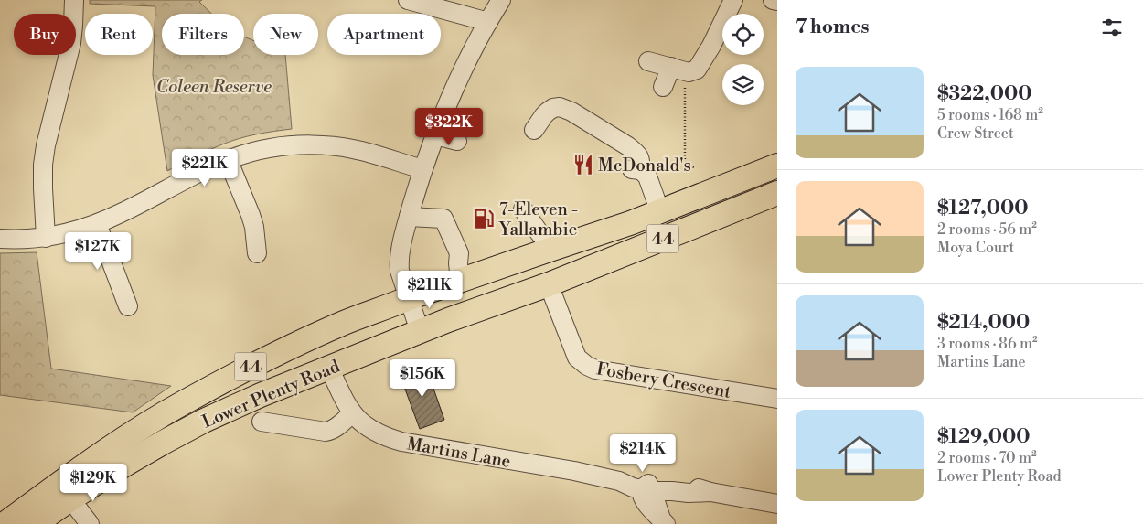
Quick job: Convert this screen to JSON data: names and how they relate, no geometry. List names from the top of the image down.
{
  "streets": {
    "main road": ["44", "Lower Plenty Road"],
    "street": ["Fosbery Crescent", "Martins Lane"]
  },
  "crossings": [
    ["Fosbery Crescent", "Lower Plenty Road"],
    ["Lower Plenty Road", "Martins Lane"]
  ],
  "parks": ["Coleen Reserve"],
  "places": {
    "restaurant": ["McDonald's"],
    "fuel station": ["7-Eleven - Yallambie"]
  },
  "page": {
    "heading": "7 homes",
    "chip": [
      "Buy",
      "Rent",
      "Filters",
      "New",
      "Apartment"
    ],
    "list": [
      {
        "name": "$322,000",
        "note": "5 rooms · 168 m² · Crew Street"
      },
      {
        "name": "$127,000",
        "note": "2 rooms · 56 m² · Moya Court"
      },
      {
        "name": "$214,000",
        "note": "3 rooms · 86 m² · Martins Lane"
      },
      {
        "name": "$129,000",
        "note": "2 rooms · 70 m² · Lower Plenty Road"
      }
    ],
    "price": [
      "$322K",
      "$221K",
      "$127K",
      "$211K",
      "$156K",
      "$214K",
      "$129K"
    ]
  }
}
